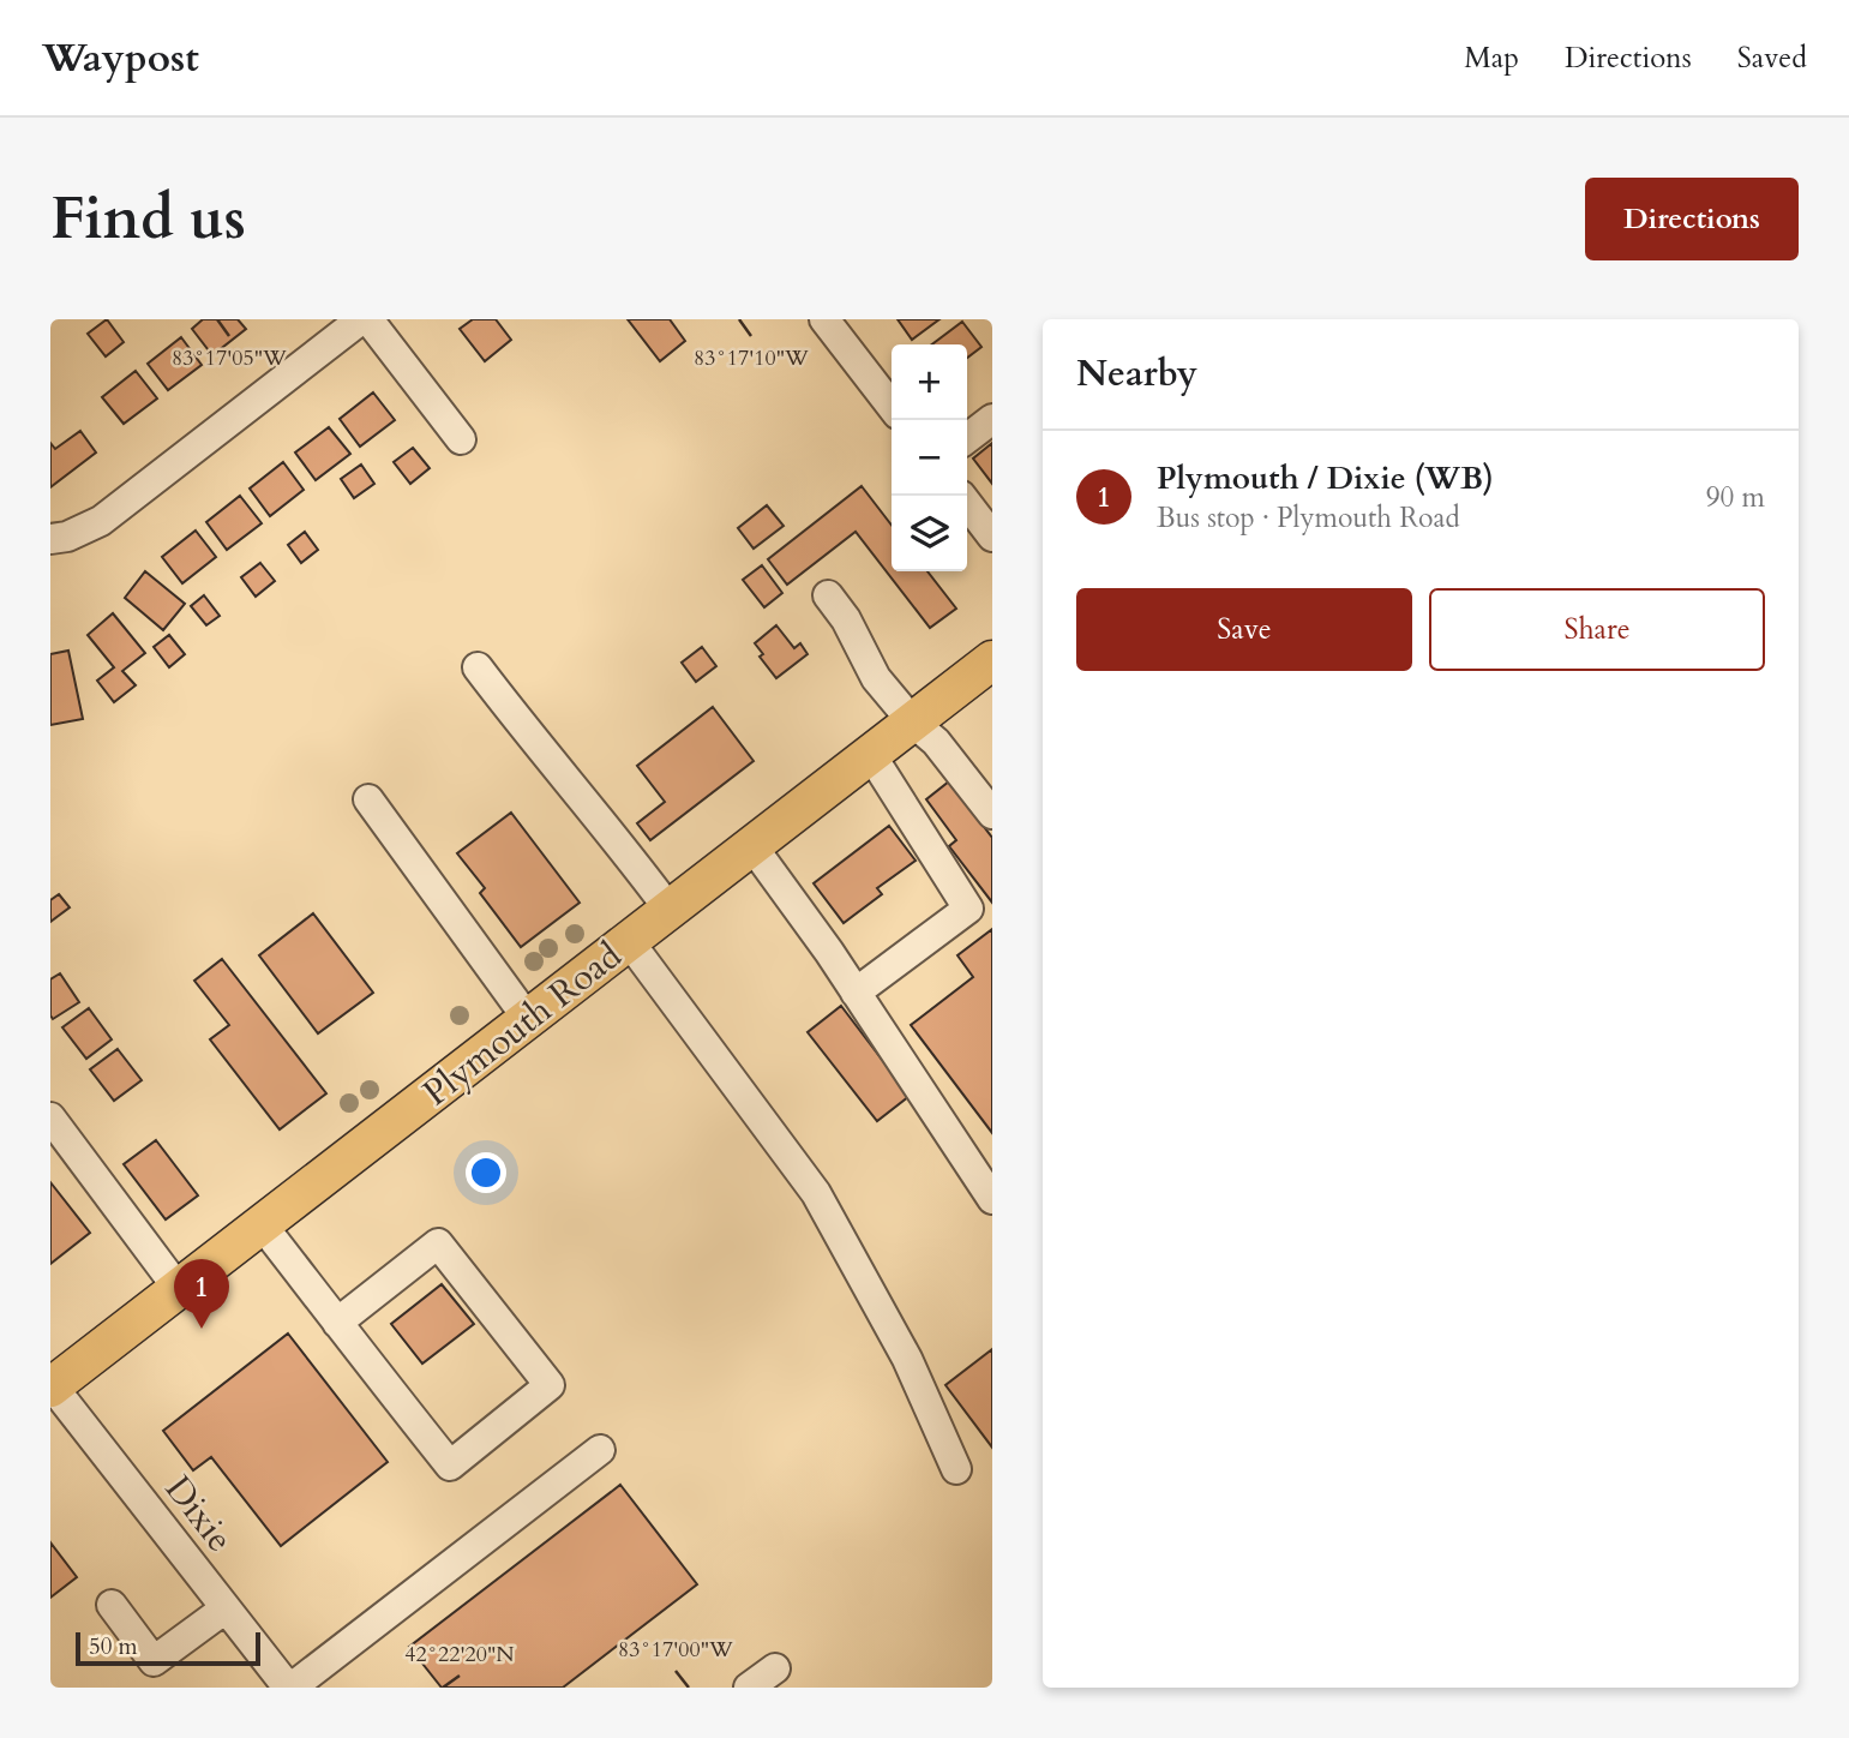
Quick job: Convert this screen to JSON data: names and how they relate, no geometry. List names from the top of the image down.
{
  "streets": {
    "main road": ["Plymouth Road"],
    "street": ["Dixie"]
  },
  "crossings": [
    ["Plymouth Road", "Dixie"]
  ],
  "scale_bar": "50 m",
  "page": {
    "header": "Waypost",
    "nav": ["Map", "Directions", "Saved"],
    "buttons": [
      "Directions",
      ["Save", "Share"]
    ],
    "title": "Find us",
    "heading": "Nearby",
    "map_buttons": ["+", "−"],
    "list": [
      {
        "mark": "1",
        "name": "Plymouth / Dixie (WB)",
        "note": "Bus stop · Plymouth Road",
        "value": "90 m"
      }
    ],
    "pins": "1",
    "scale": "50 m"
  },
  "coordinates": [
    "83°17'05\"W",
    "83°17'10\"W",
    "83°17'00\"W",
    "42°22'20\"N"
  ]
}
